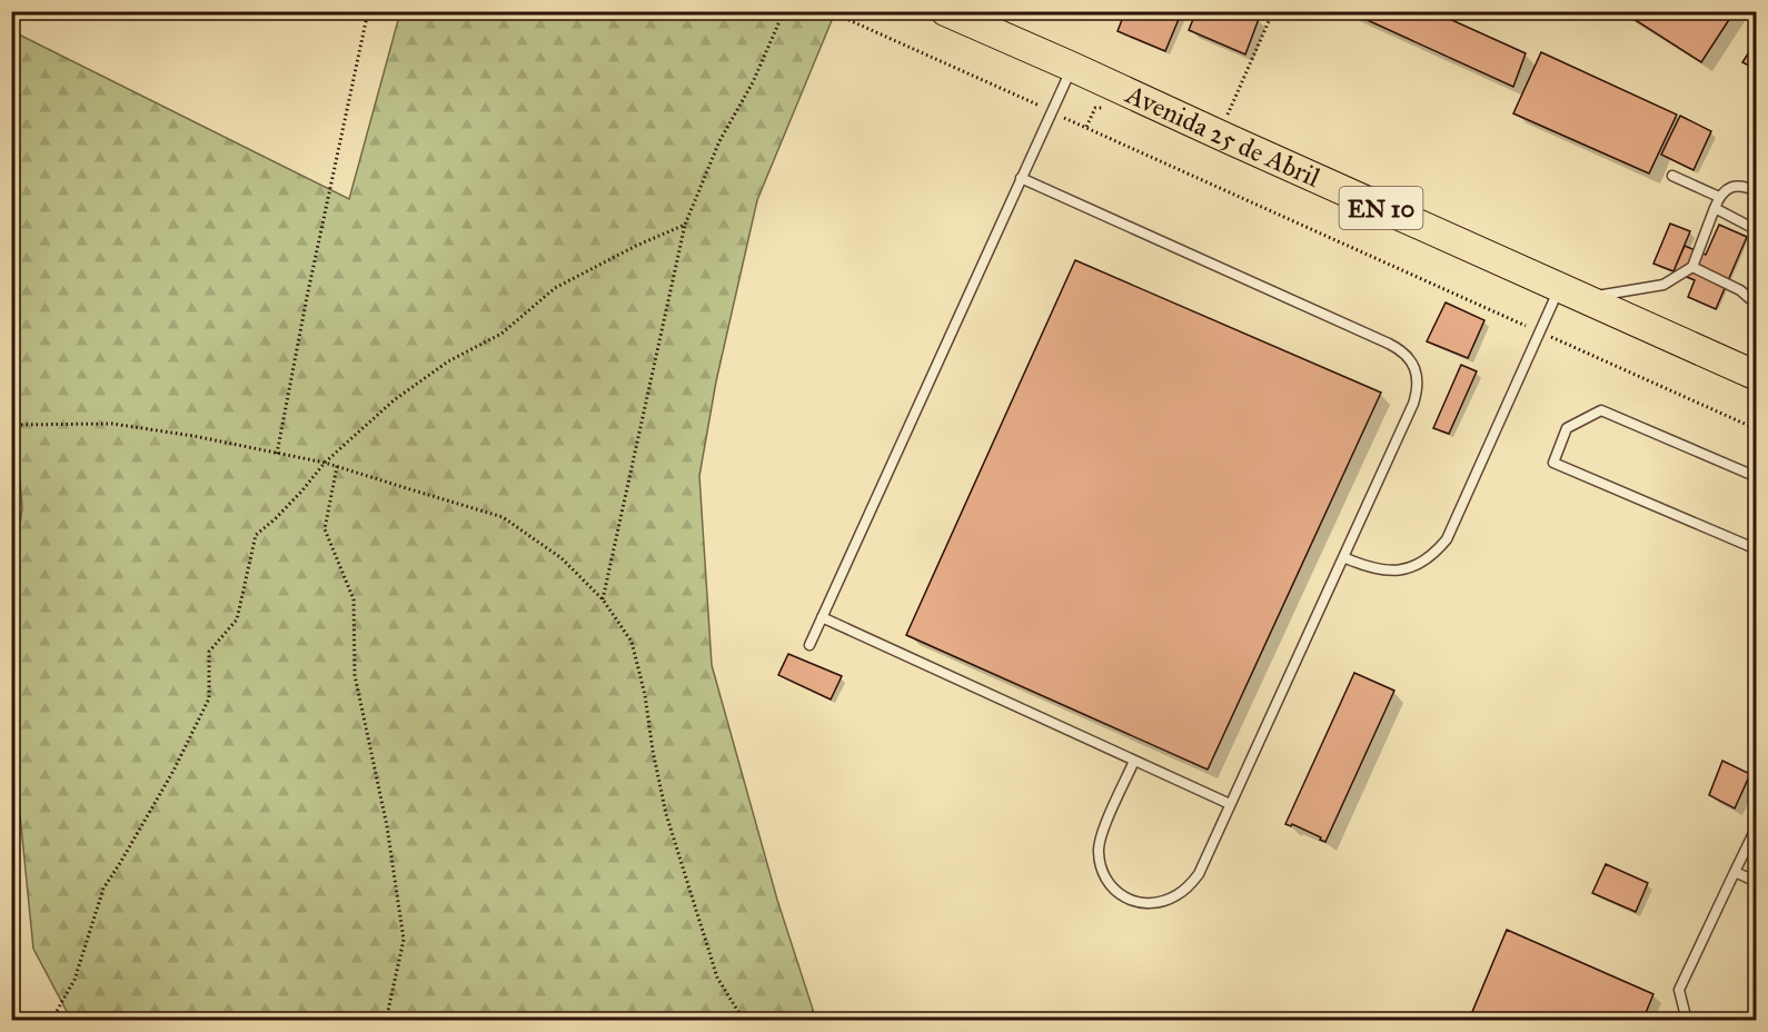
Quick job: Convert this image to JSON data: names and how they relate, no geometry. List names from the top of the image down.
{
  "streets": {
    "main road": ["Avenida 25 de Abril", "EN 10"]
  }
}
